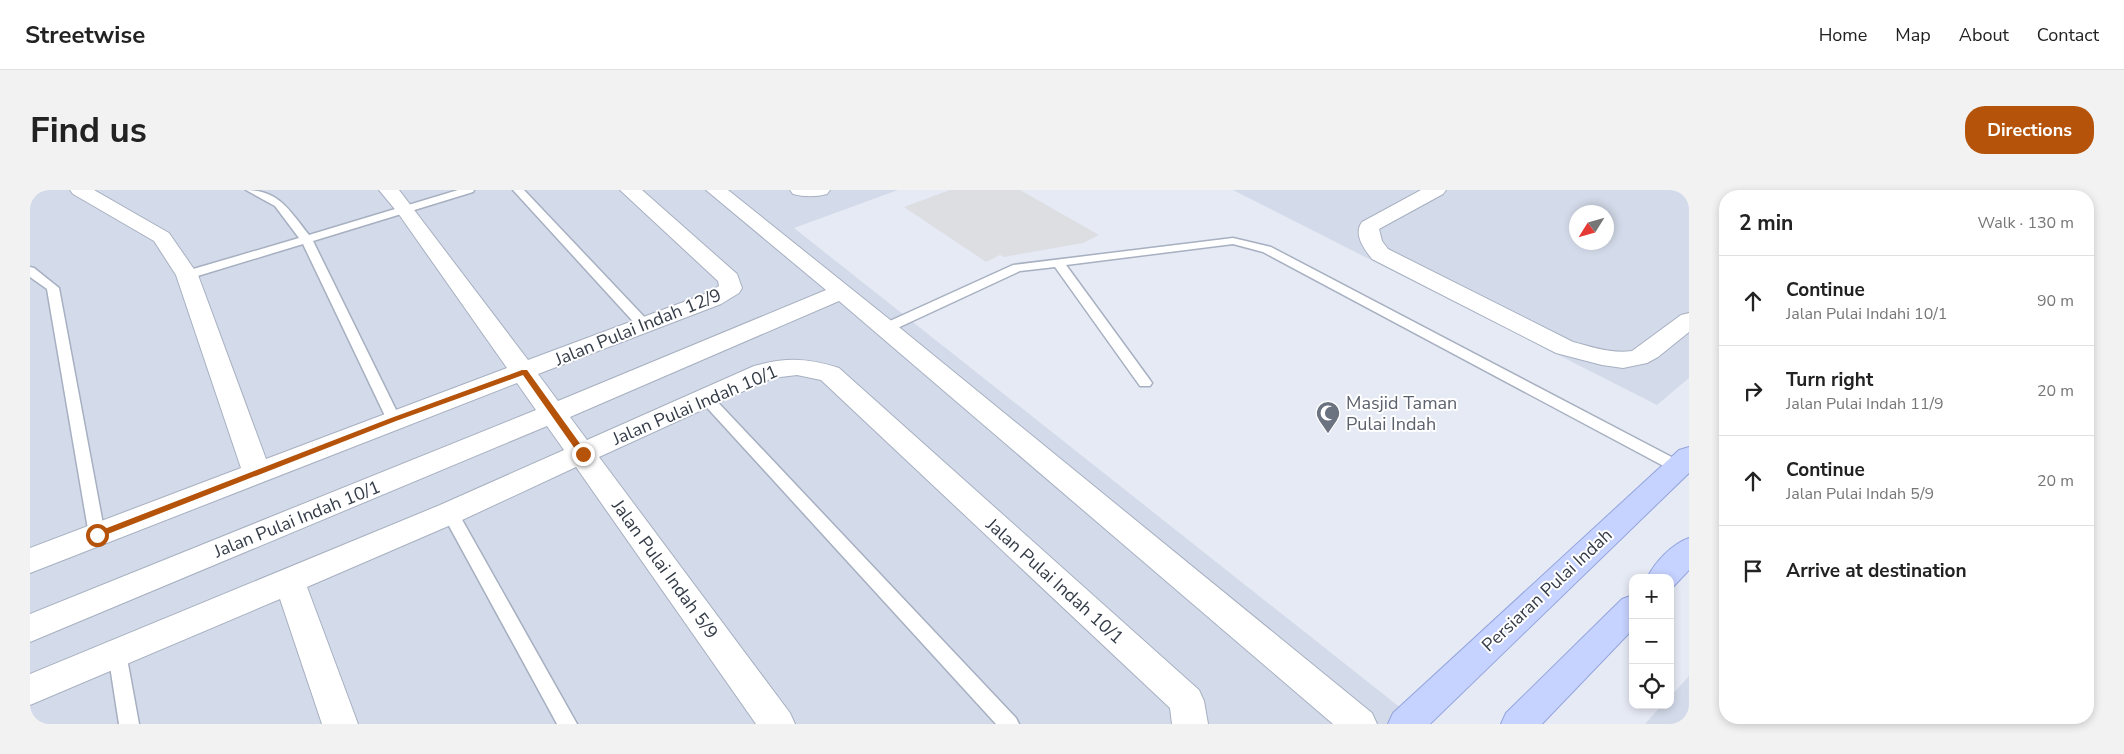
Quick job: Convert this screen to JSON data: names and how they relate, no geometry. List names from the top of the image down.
{
  "streets": {
    "main road": ["Persiaran Pulai Indah"],
    "street": ["Jalan Pulai Indah 12/9", "Jalan Pulai Indah 10/1", "Jalan Pulai Indah 5/9"]
  },
  "crossings": [
    ["Jalan Pulai Indah 12/9", "Jalan Pulai Indah 5/9"],
    ["Jalan Pulai Indah 10/1", "Jalan Pulai Indah 5/9"]
  ],
  "places": {
    "mosque": ["Masjid Taman Pulai Indah"]
  },
  "north": "bottom left",
  "page": {
    "header": "Streetwise",
    "nav": [
      "Home",
      "Map",
      "About",
      "Contact"
    ],
    "buttons": "Directions",
    "title": "Find us",
    "heading": ["2 min", "Walk · 130 m"],
    "list": [
      ["Continue", "Jalan Pulai Indahi 10/1", "90 m"],
      ["Turn right", "Jalan Pulai Indah 11/9", "20 m"],
      ["Continue", "Jalan Pulai Indah 5/9", "20 m"],
      "Arrive at destination"
    ],
    "map_buttons": ["+", "−"]
  }
}
